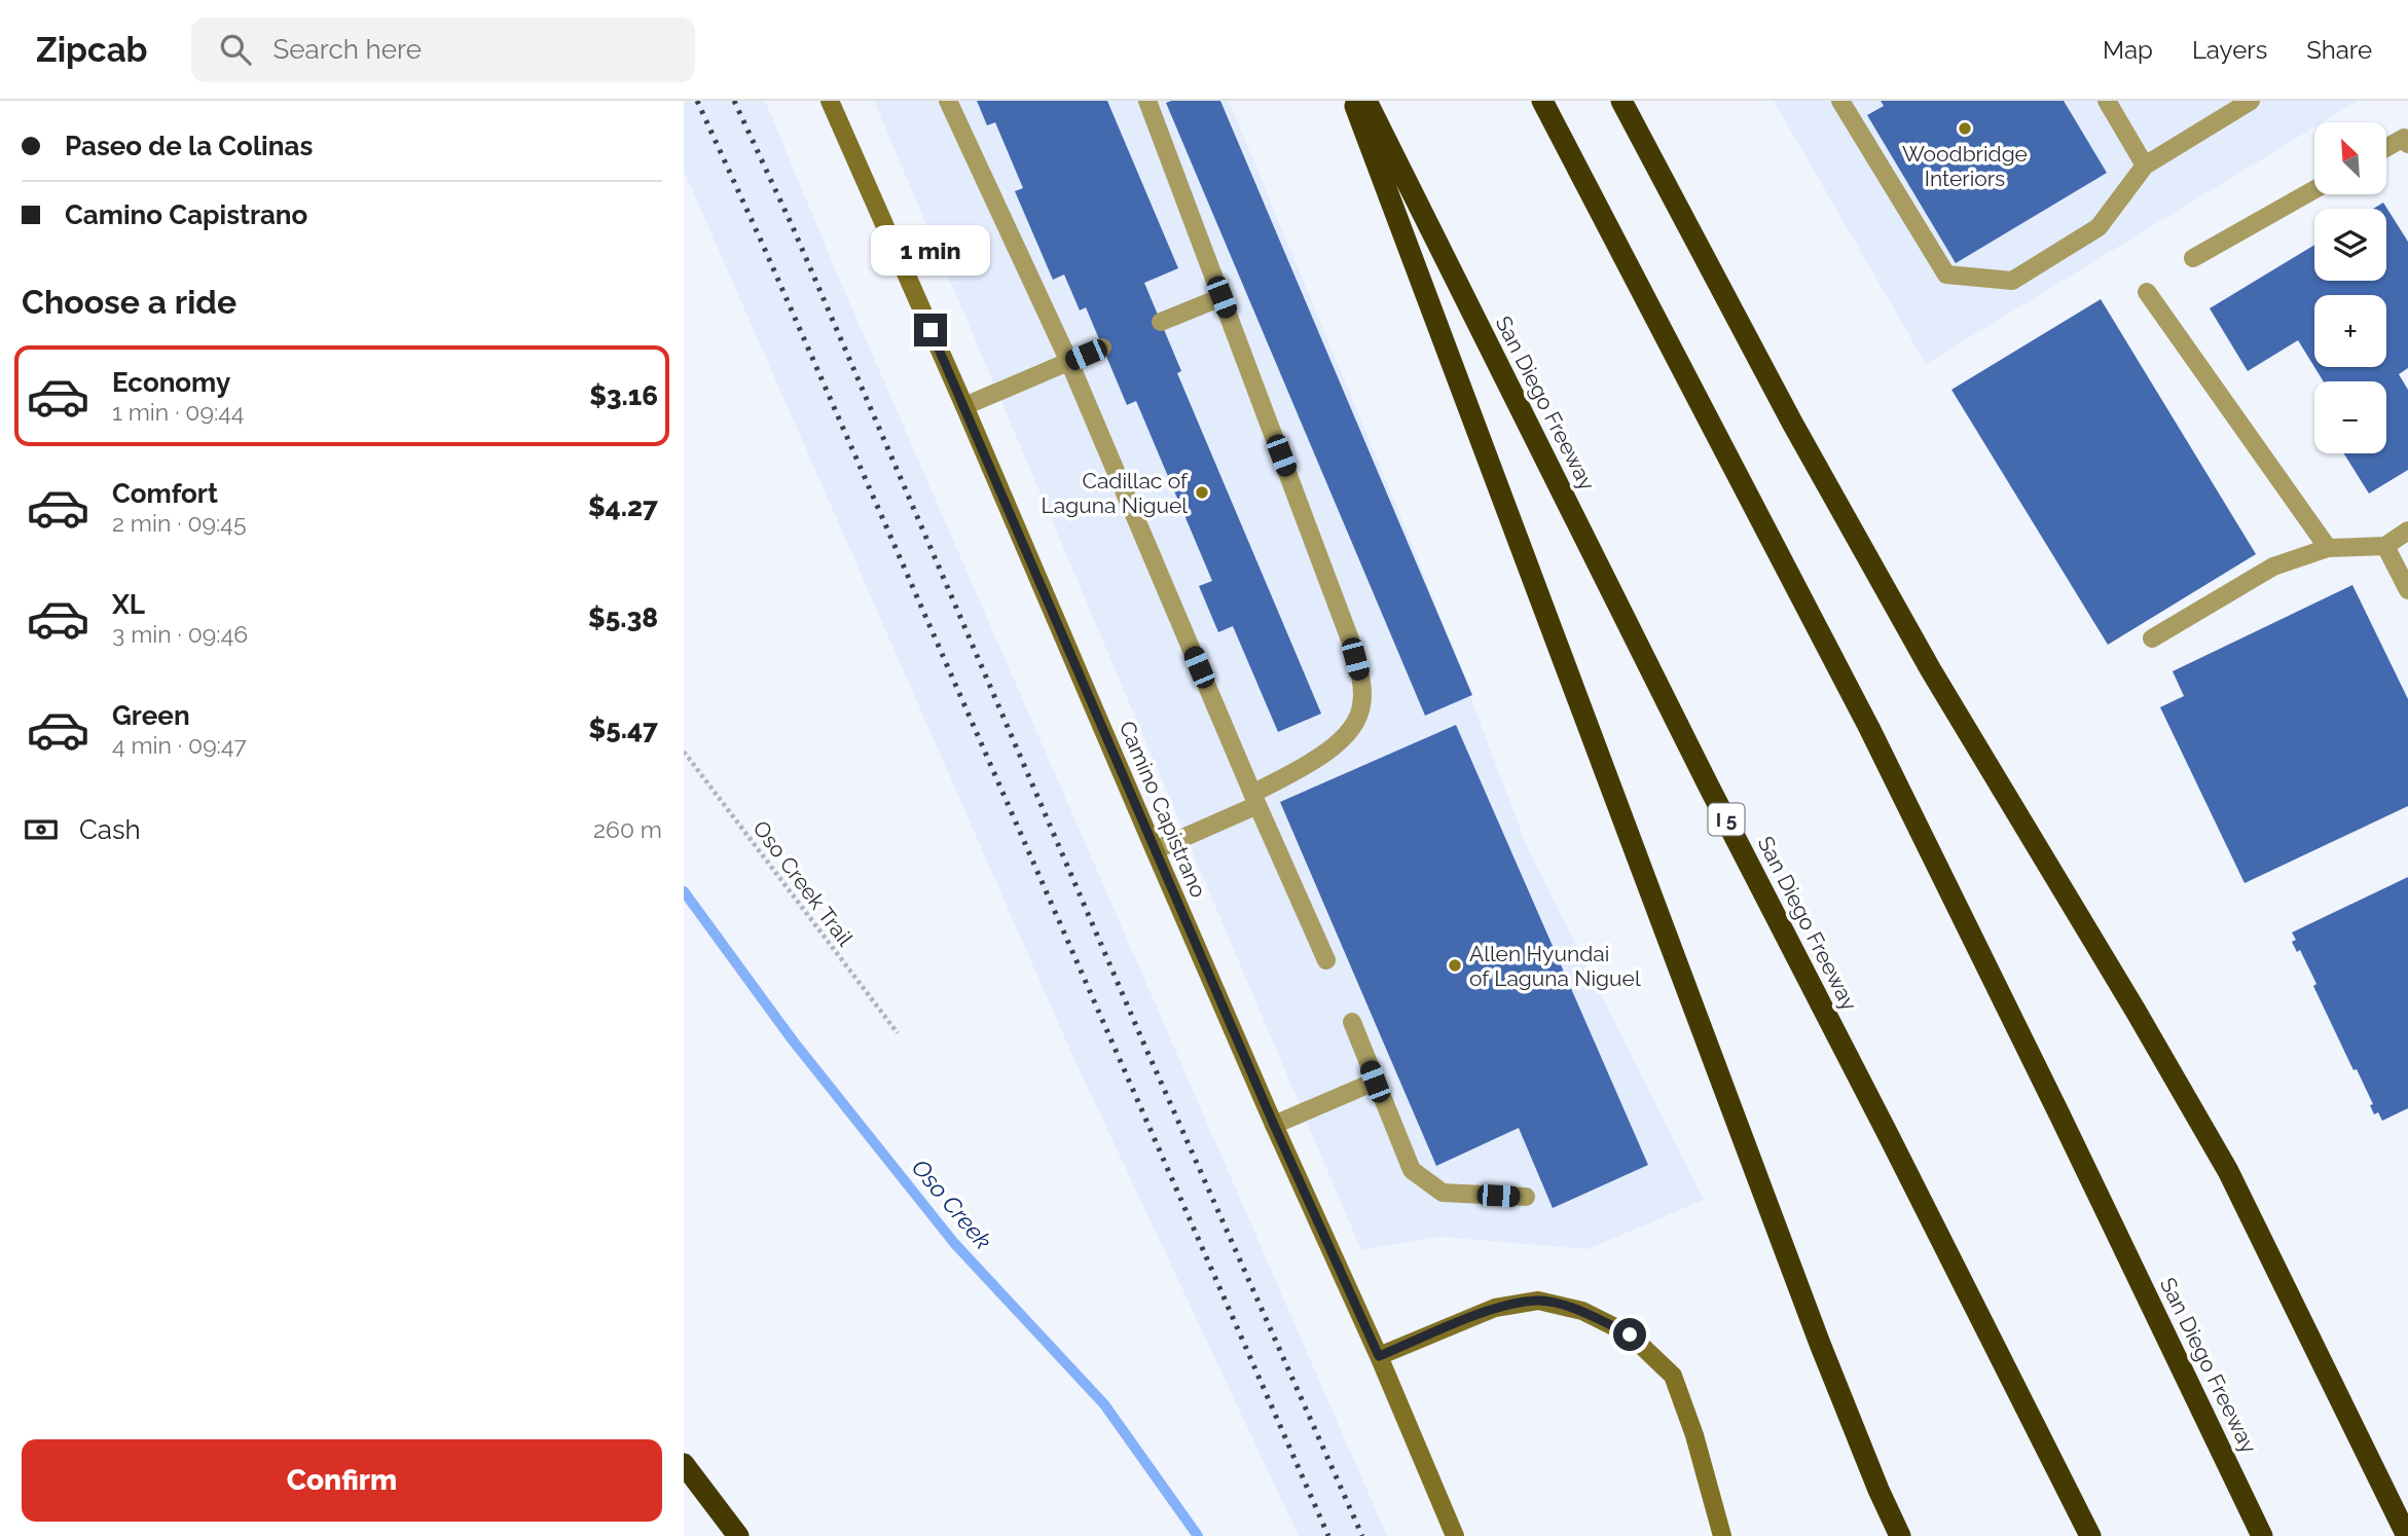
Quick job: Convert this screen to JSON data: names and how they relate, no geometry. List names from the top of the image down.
{
  "streets": {
    "highway": ["San Diego Freeway", "I 5"],
    "street": ["Camino Capistrano"],
    "path": ["Oso Creek Trail"]
  },
  "water": ["Oso Creek"],
  "places": ["Woodbridge Interiors", "Cadillac of Laguna Niguel", "Allen Hyundai of Laguna Niguel"],
  "north": "top left",
  "page": {
    "header": "Zipcab",
    "search": "Search here",
    "nav": ["Map", "Layers", "Share"],
    "banner": ["Paseo de la Colinas", "Camino Capistrano"],
    "map_buttons": ["+", "−"],
    "bubble": "1 min",
    "heading": "Choose a ride",
    "list": [
      {
        "name": "Economy",
        "note": "1 min · 09:44",
        "value": "$3.16"
      },
      {
        "name": "Comfort",
        "note": "2 min · 09:45",
        "value": "$4.27"
      },
      {
        "name": "XL",
        "note": "3 min · 09:46",
        "value": "$5.38"
      },
      {
        "name": "Green",
        "note": "4 min · 09:47",
        "value": "$5.47"
      }
    ],
    "pay": ["Cash", "260 m"],
    "buttons": "Confirm"
  }
}
